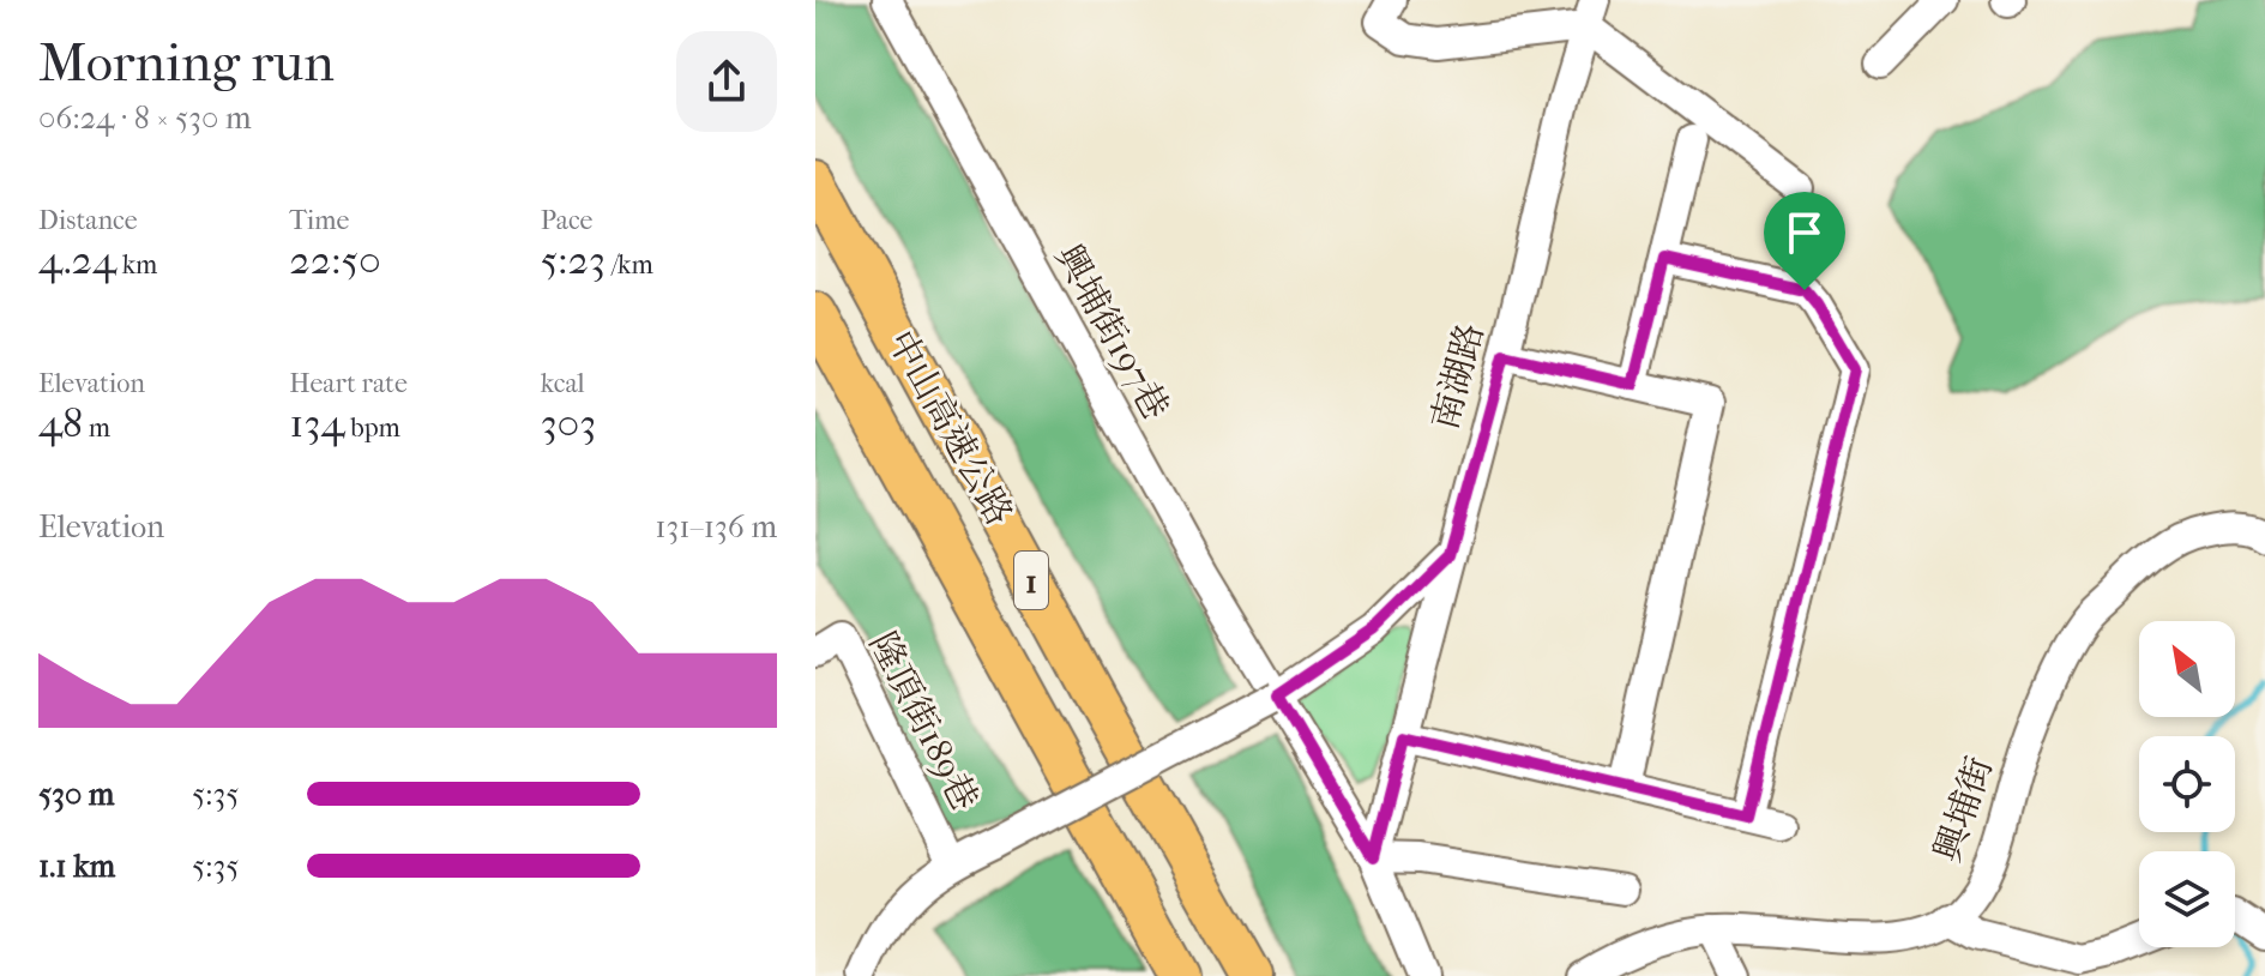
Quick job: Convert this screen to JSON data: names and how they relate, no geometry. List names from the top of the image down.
{
  "streets": {
    "highway": ["中山高速公路", "1"],
    "street": [
      "興埔街197巷",
      "南湖路",
      "隆頂街189巷",
      "興埔街"
    ]
  },
  "north": "top left",
  "page": {
    "heading": ["Morning run", "06:24 · 8 × 530 m"],
    "stats": [
      ["Distance", "4.24 km"],
      ["Time", "22:50"],
      ["Pace", "5:23 /km"],
      ["Elevation", "48 m"],
      ["Heart rate", "134 bpm"],
      ["kcal", "303"]
    ],
    "chart": ["Elevation", "131–136 m"],
    "list": [
      {
        "name": "530 m",
        "note": "5:35"
      },
      {
        "name": "1.1 km",
        "note": "5:35"
      }
    ]
  }
}
